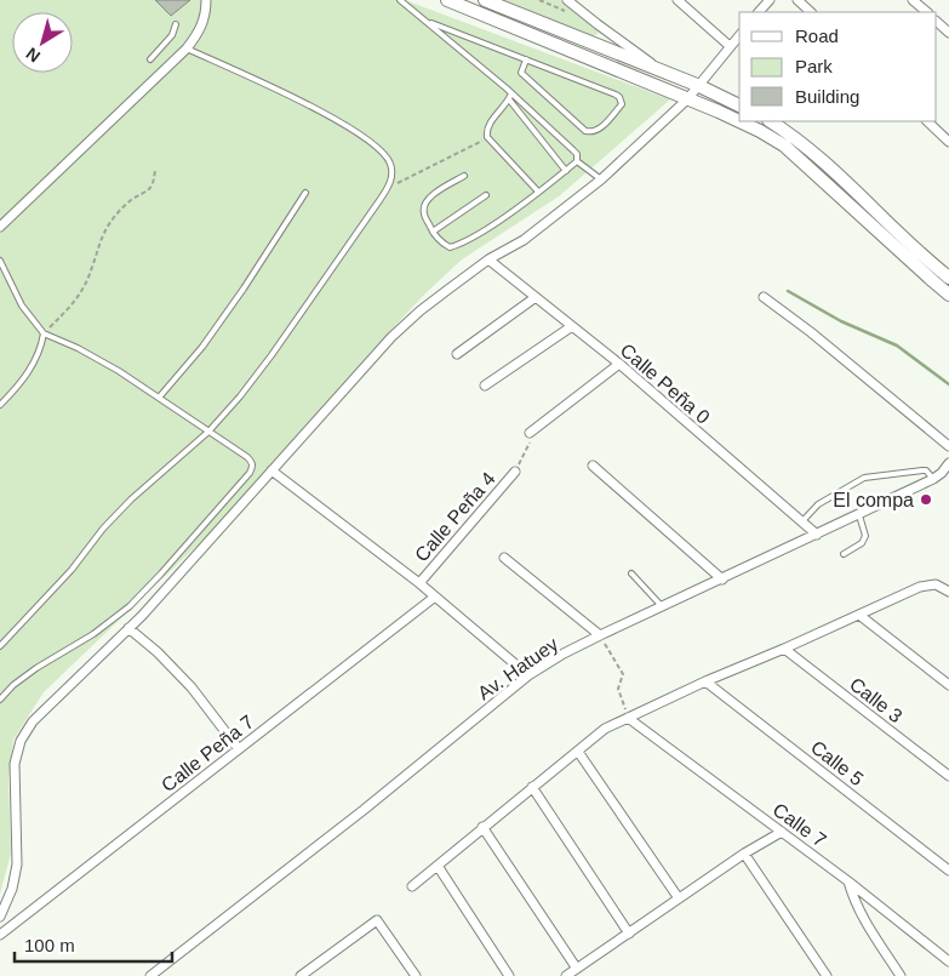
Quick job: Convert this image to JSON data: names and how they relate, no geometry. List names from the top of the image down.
{
  "streets": {
    "street": [
      "Calle Peña 0",
      "Calle Peña 4",
      "Av. Hatuey",
      "Calle 3",
      "Calle Peña 7",
      "Calle 5",
      "Calle 7"
    ]
  },
  "crossings": [
    ["Calle Peña 0", "Av. Hatuey"]
  ],
  "places": ["El compa"],
  "legend": ["Road", "Park", "Building"],
  "scale_bar": "100 m",
  "north": "bottom left"
}
